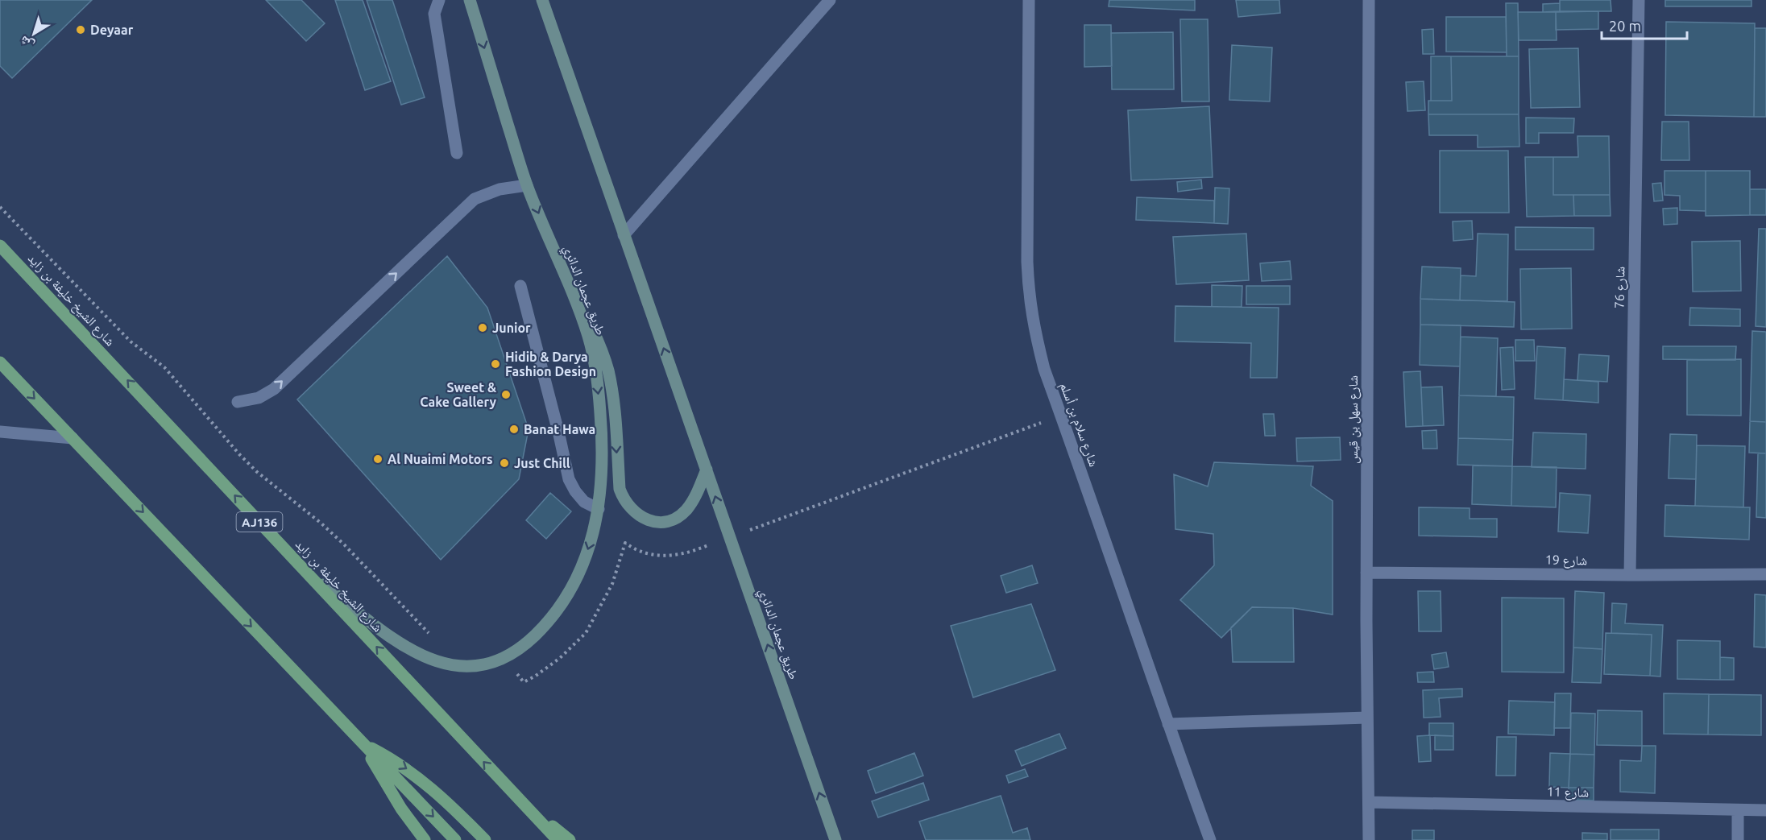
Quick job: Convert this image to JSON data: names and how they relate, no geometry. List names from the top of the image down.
{
  "streets": {
    "main road": ["طريق عجمان الدائري", "شارع الشيخ خليفة بن زايد", "AJ136"],
    "street": [
      "شارع 76",
      "شارع سهل بن قيس",
      "شارع سلام بن أسلم",
      "شارع 19",
      "شارع 11"
    ]
  },
  "crossings": [
    ["شارع 76", "شارع 19"],
    ["طريق عجمان الدائري", "شارع الشيخ خليفة بن زايد"],
    ["شارع سهل بن قيس", "شارع 19"],
    ["شارع سهل بن قيس", "شارع 11"]
  ],
  "places": [
    "Deyaar",
    "Junior",
    "Hidib & Darya Fashion Design",
    "Sweet & Cake Gallery",
    "Banat Hawa",
    "Al Nuaimi Motors",
    "Just Chill"
  ],
  "scale_bar": "20 m",
  "north": "bottom left"
}
